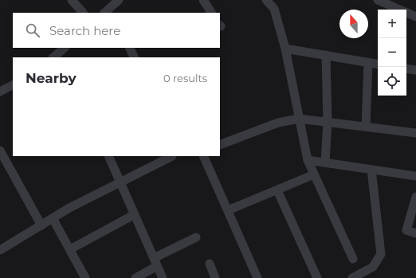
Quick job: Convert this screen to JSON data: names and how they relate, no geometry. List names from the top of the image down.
{
  "north": "top",
  "page": {
    "map_buttons": ["+", "−"],
    "search": "Search here",
    "heading": ["Nearby", "0 results"]
  }
}
